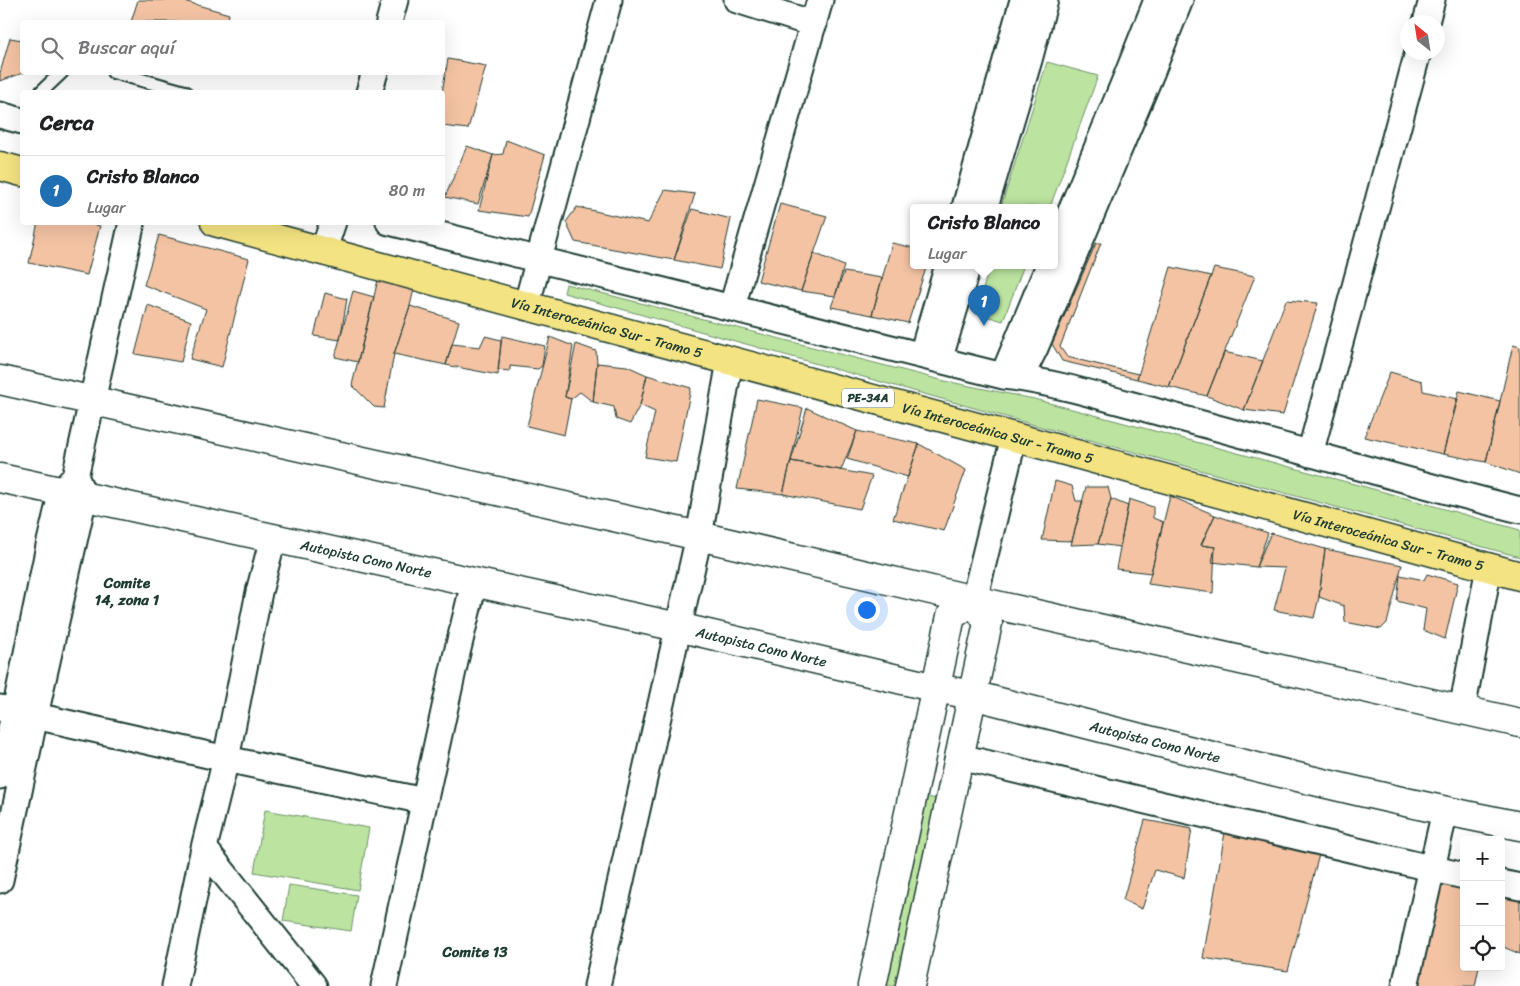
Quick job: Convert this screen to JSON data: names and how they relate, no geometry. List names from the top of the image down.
{
  "streets": {
    "highway": ["Vía Interoceánica Sur - Tramo 5", "PE-34A"],
    "main road": ["Autopista Cono Norte"]
  },
  "districts": ["Comite 14, zona 1", "Comite 13"],
  "north": "top left",
  "page": {
    "search": "Buscar aquí",
    "heading": "Cerca",
    "list": [
      {
        "mark": "1",
        "name": "Cristo Blanco",
        "note": "Lugar",
        "value": "80 m"
      }
    ],
    "popup": ["Cristo Blanco", "Lugar"],
    "pins": "1",
    "map_buttons": ["+", "−"]
  }
}
